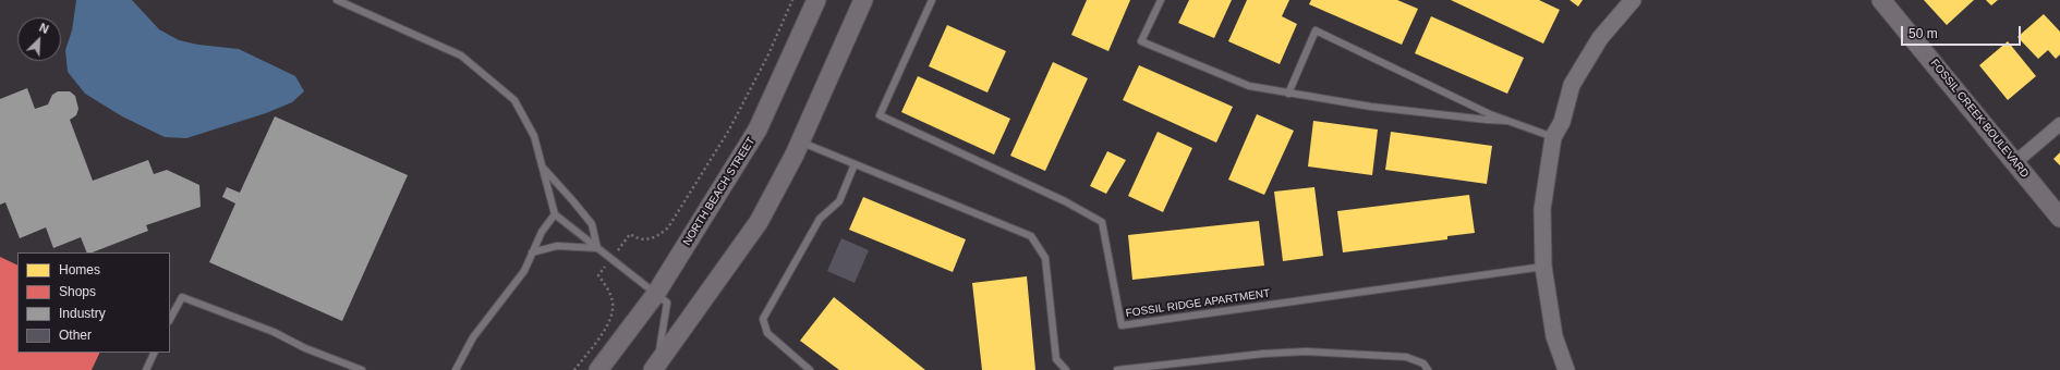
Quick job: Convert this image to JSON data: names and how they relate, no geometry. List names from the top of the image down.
{
  "streets": {
    "main road": ["FOSSIL CREEK BOULEVARD", "NORTH BEACH STREET"],
    "lane": ["FOSSIL RIDGE APARTMENT"]
  },
  "legend": [
    "Homes",
    "Shops",
    "Industry",
    "Other"
  ],
  "scale_bar": "50 m",
  "north": "top right"
}
